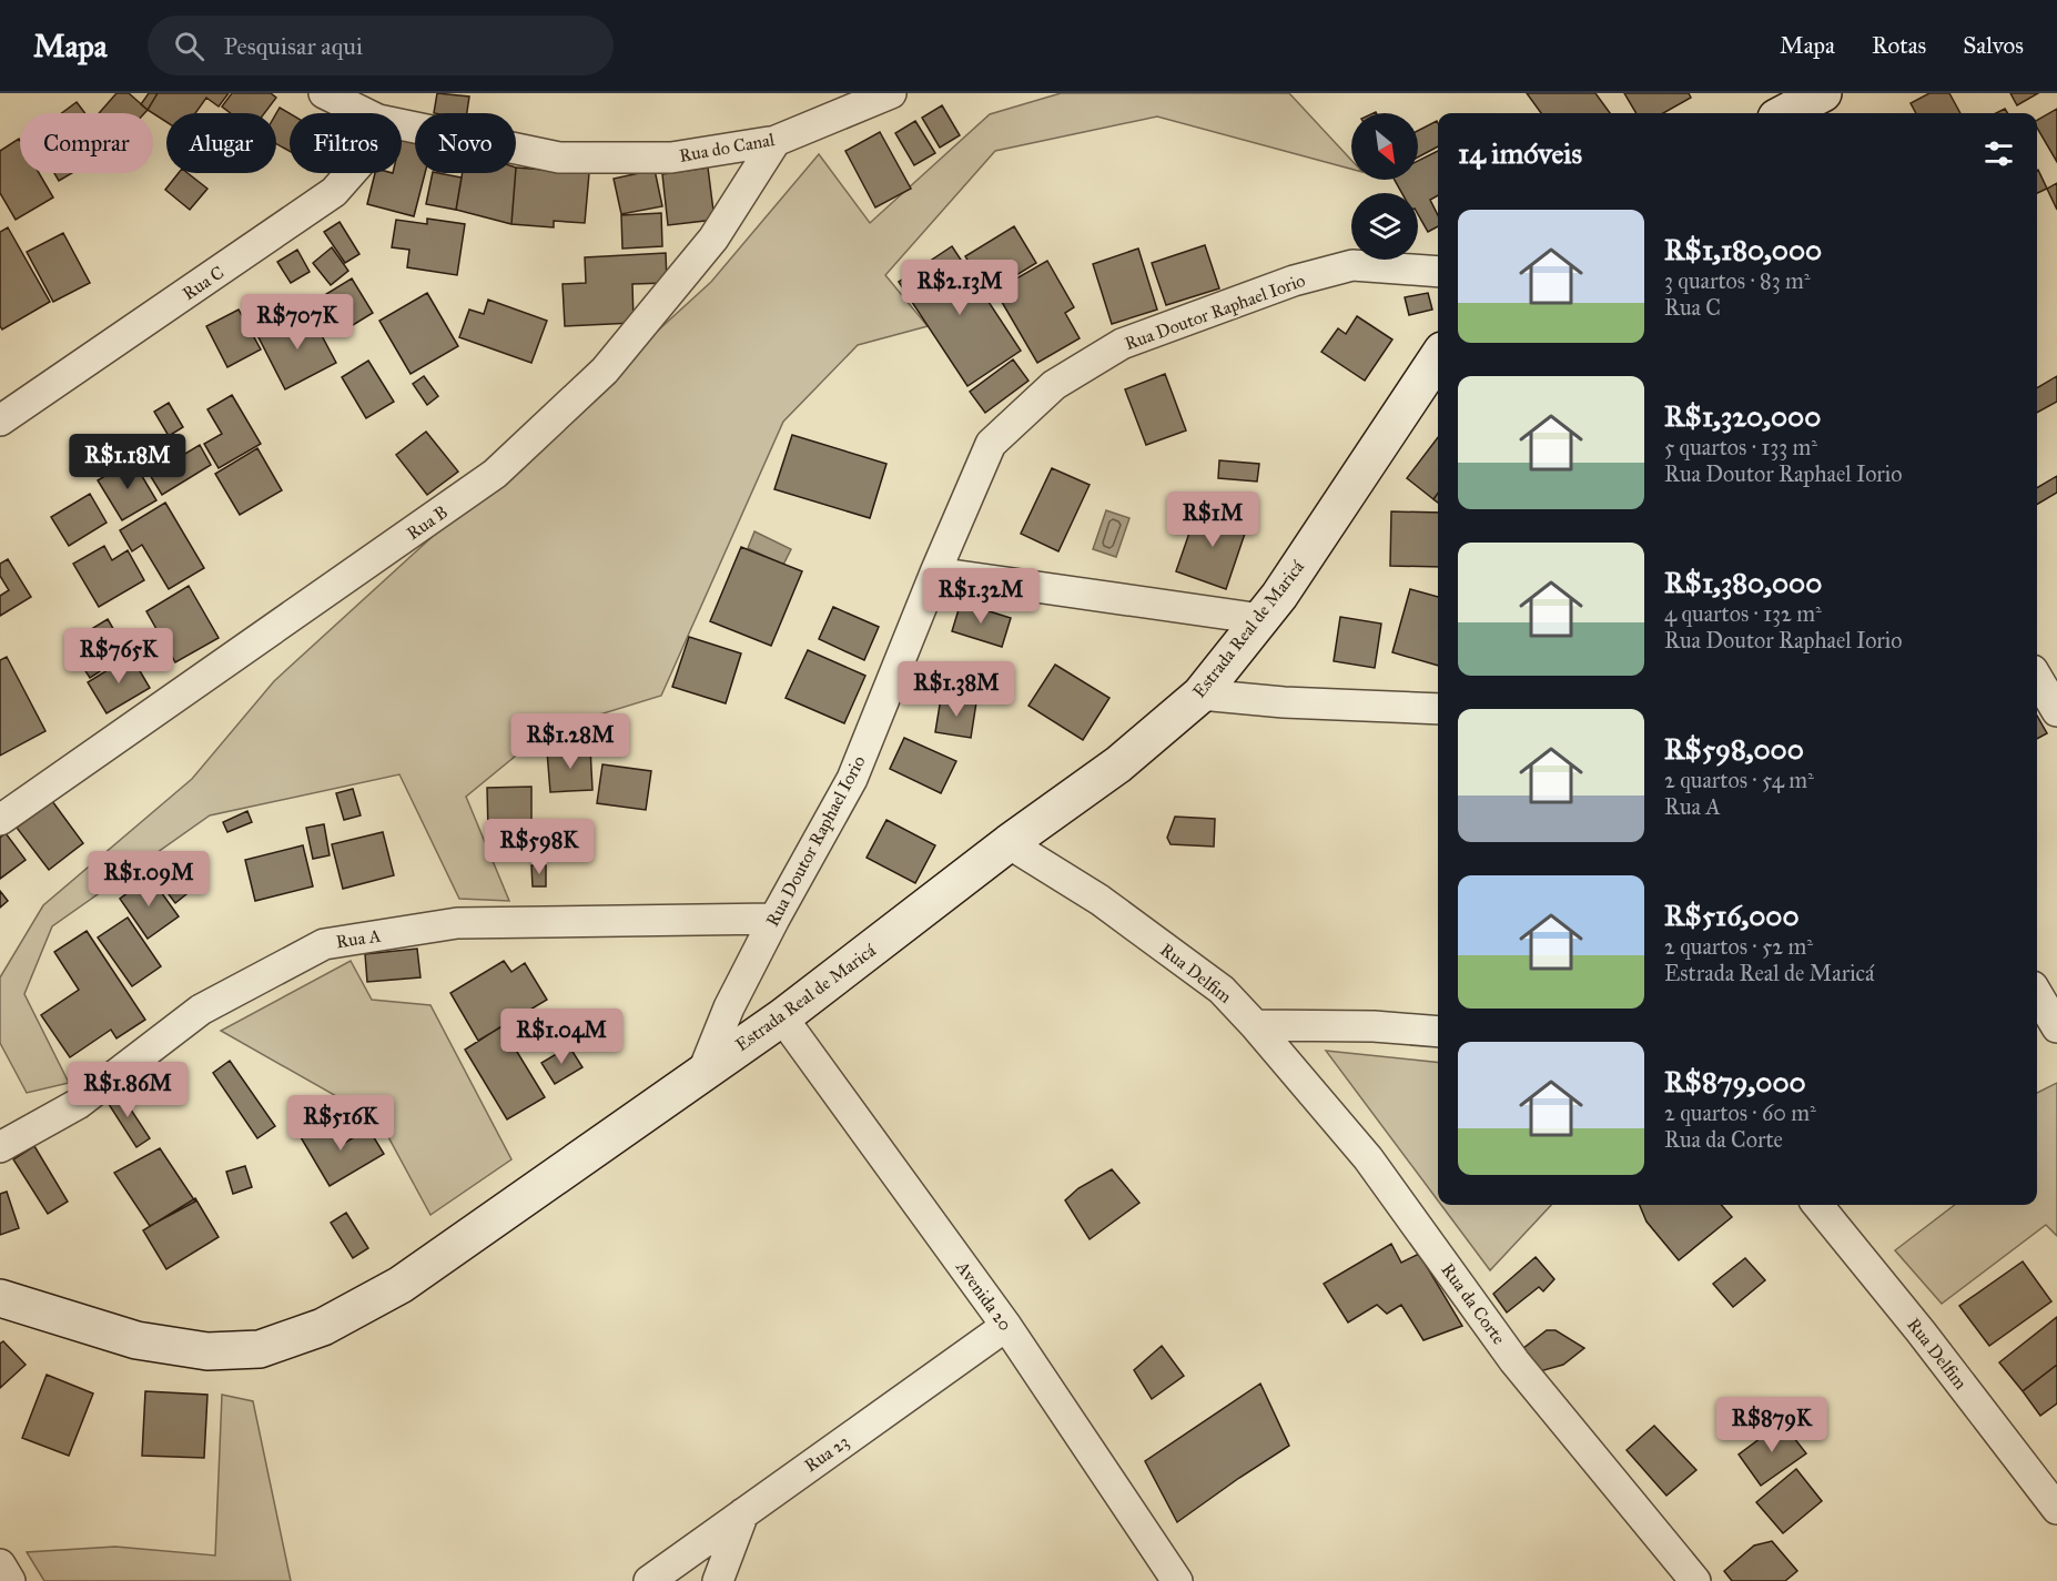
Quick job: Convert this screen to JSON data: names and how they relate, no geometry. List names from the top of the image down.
{
  "streets": {
    "main road": ["Estrada Real de Maricá"],
    "street": [
      "Rua do Canal",
      "Rua C",
      "Rua Doutor Raphael Iorio",
      "Rua B",
      "Rua A",
      "Rua Delfim",
      "Avenida 20",
      "Rua da Corte",
      "Rua 23"
    ]
  },
  "crossings": [
    ["Rua do Canal", "Rua B"],
    ["Rua Doutor Raphael Iorio", "Estrada Real de Maricá"],
    ["Rua Doutor Raphael Iorio", "Rua A"],
    ["Estrada Real de Maricá", "Rua Delfim"],
    ["Estrada Real de Maricá", "Avenida 20"],
    ["Rua Delfim", "Rua da Corte"],
    ["Avenida 20", "Rua 23"]
  ],
  "north": "bottom right",
  "page": {
    "header": "Mapa",
    "search": "Pesquisar aqui",
    "nav": ["Mapa", "Rotas", "Salvos"],
    "chip": [
      "Comprar",
      "Alugar",
      "Filtros",
      "Novo"
    ],
    "heading": "14 imóveis",
    "list": [
      {
        "name": "R$1,180,000",
        "note": "3 quartos · 83 m² · Rua C"
      },
      {
        "name": "R$1,320,000",
        "note": "5 quartos · 133 m² · Rua Doutor Raphael Iorio"
      },
      {
        "name": "R$1,380,000",
        "note": "4 quartos · 132 m² · Rua Doutor Raphael Iorio"
      },
      {
        "name": "R$598,000",
        "note": "2 quartos · 54 m² · Rua A"
      },
      {
        "name": "R$516,000",
        "note": "2 quartos · 52 m² · Estrada Real de Maricá"
      },
      {
        "name": "R$879,000",
        "note": "2 quartos · 60 m² · Rua da Corte"
      }
    ],
    "price": [
      "R$2.13M",
      "R$707K",
      "R$1.18M",
      "R$1M",
      "R$1.32M",
      "R$765K",
      "R$1.38M",
      "R$1.28M",
      "R$598K",
      "R$1.09M",
      "R$1.04M",
      "R$1.86M",
      "R$516K",
      "R$879K"
    ]
  }
}
